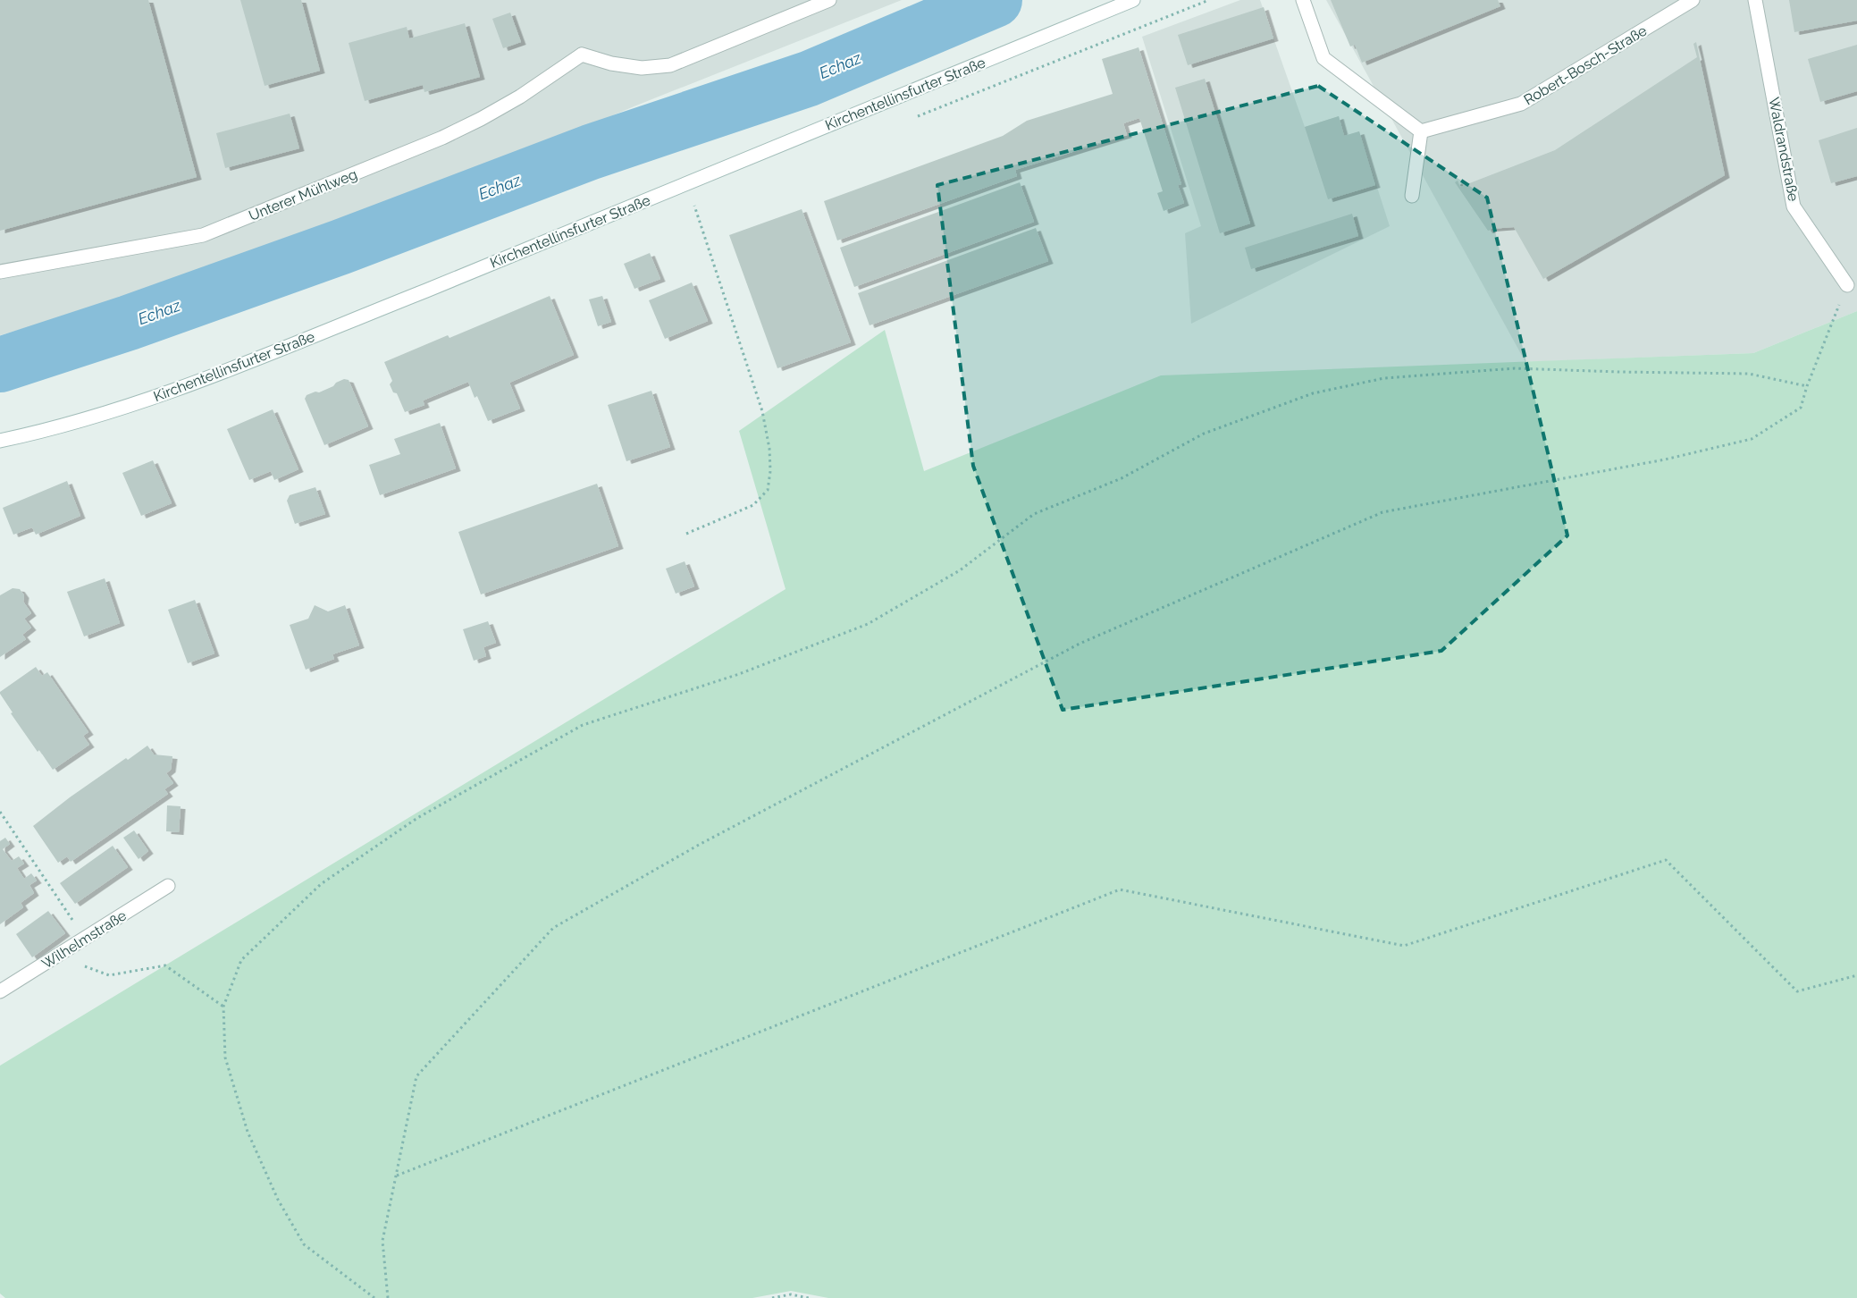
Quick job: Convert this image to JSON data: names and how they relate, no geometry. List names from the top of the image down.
{
  "streets": {
    "street": [
      "Robert-Bosch-Straße",
      "Kirchentellinsfurter Straße",
      "Waldrandstraße",
      "Unterer Mühlweg",
      "Wilhelmstraße"
    ]
  },
  "water": ["Echaz"]
}
